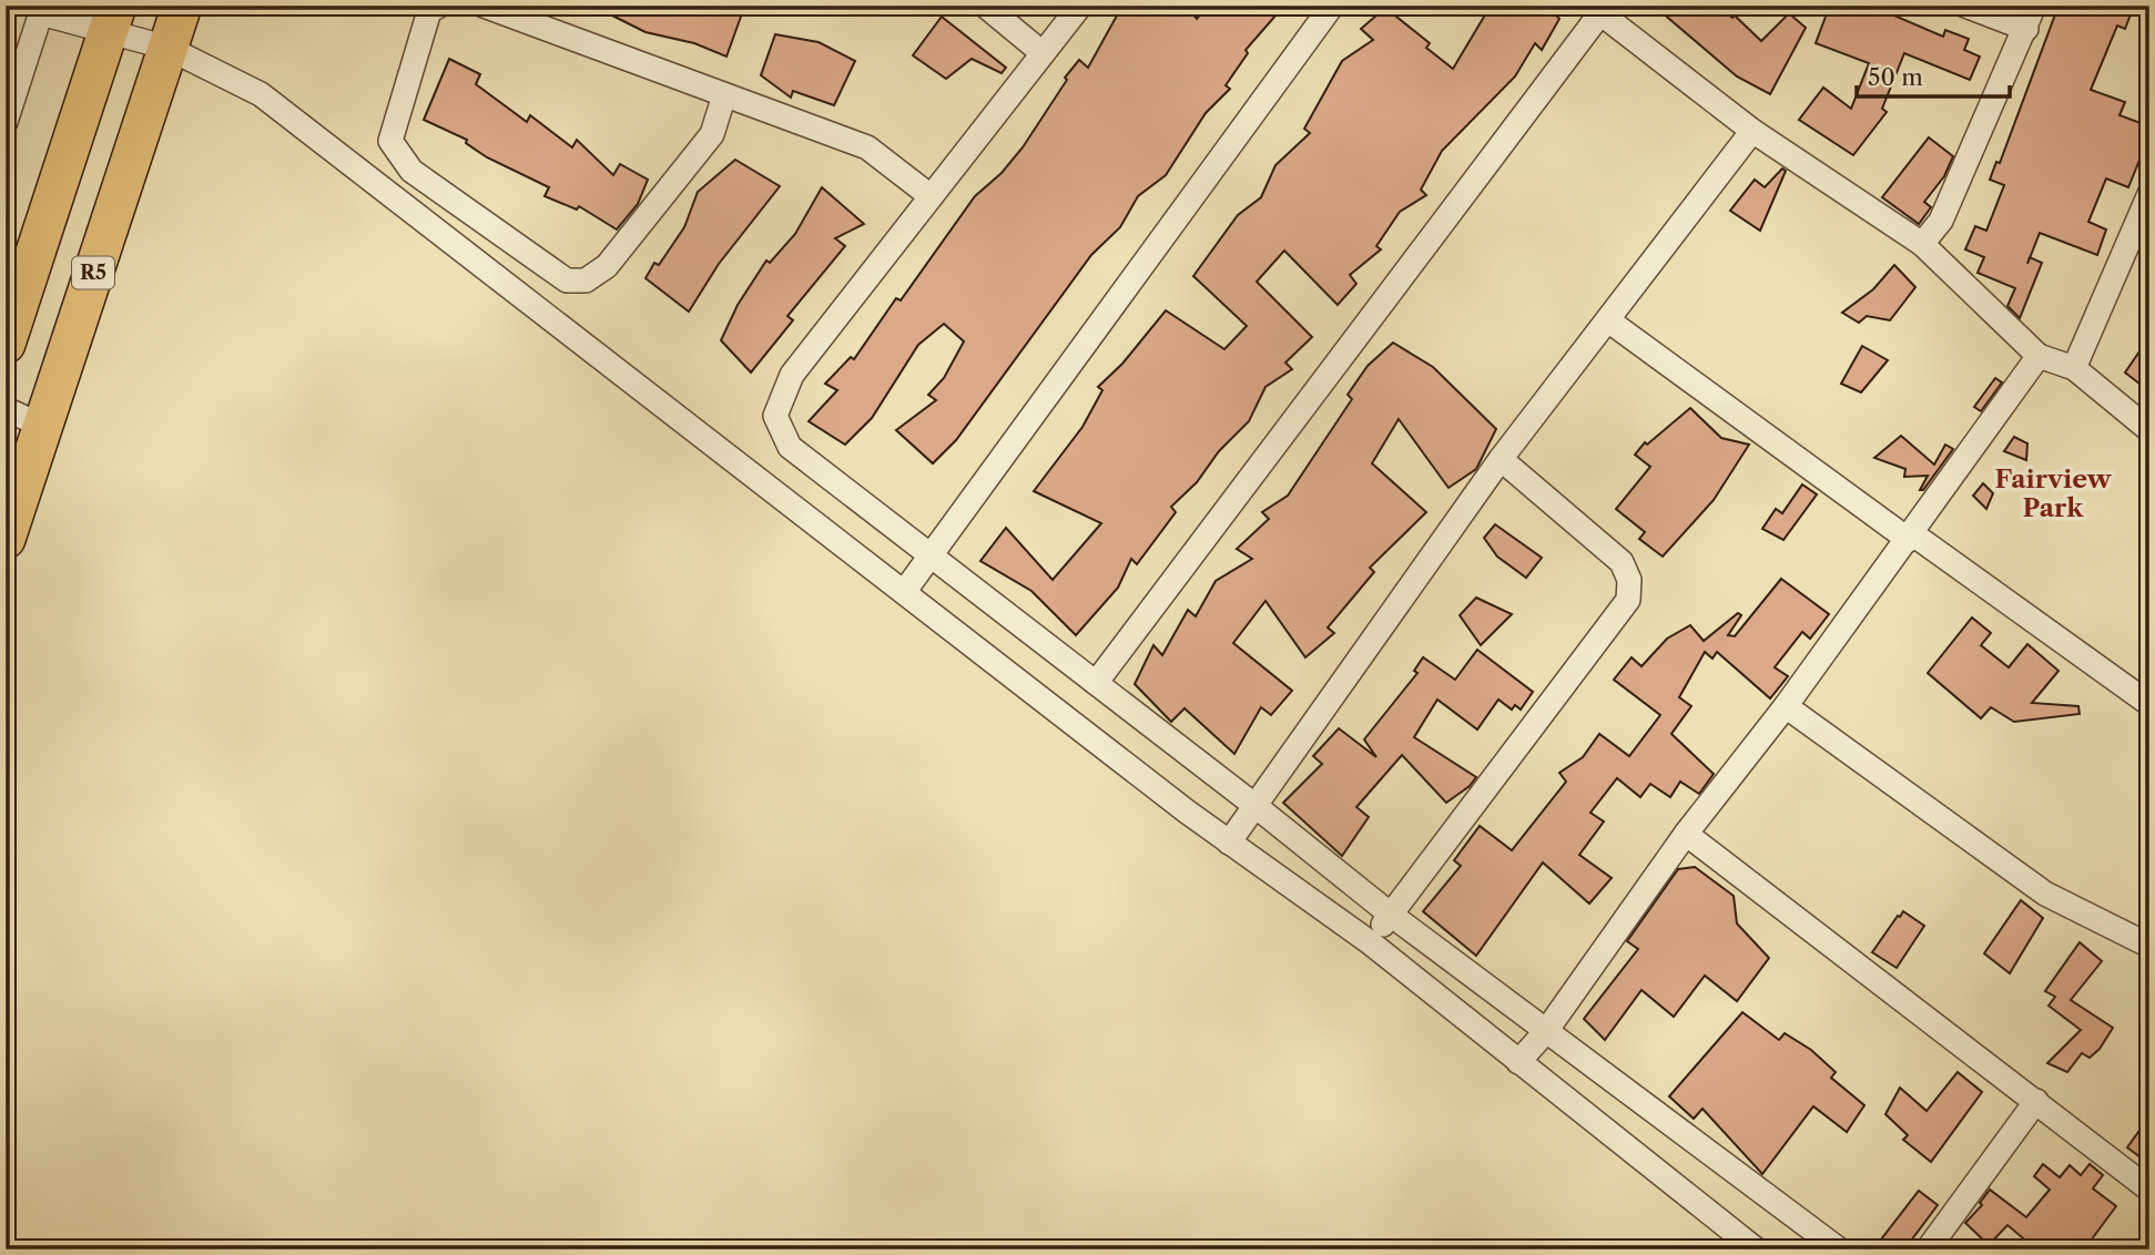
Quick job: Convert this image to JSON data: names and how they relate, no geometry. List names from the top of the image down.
{
  "streets": {
    "highway": ["R5"]
  },
  "districts": ["Fairview Park"],
  "scale_bar": "50 m"
}
